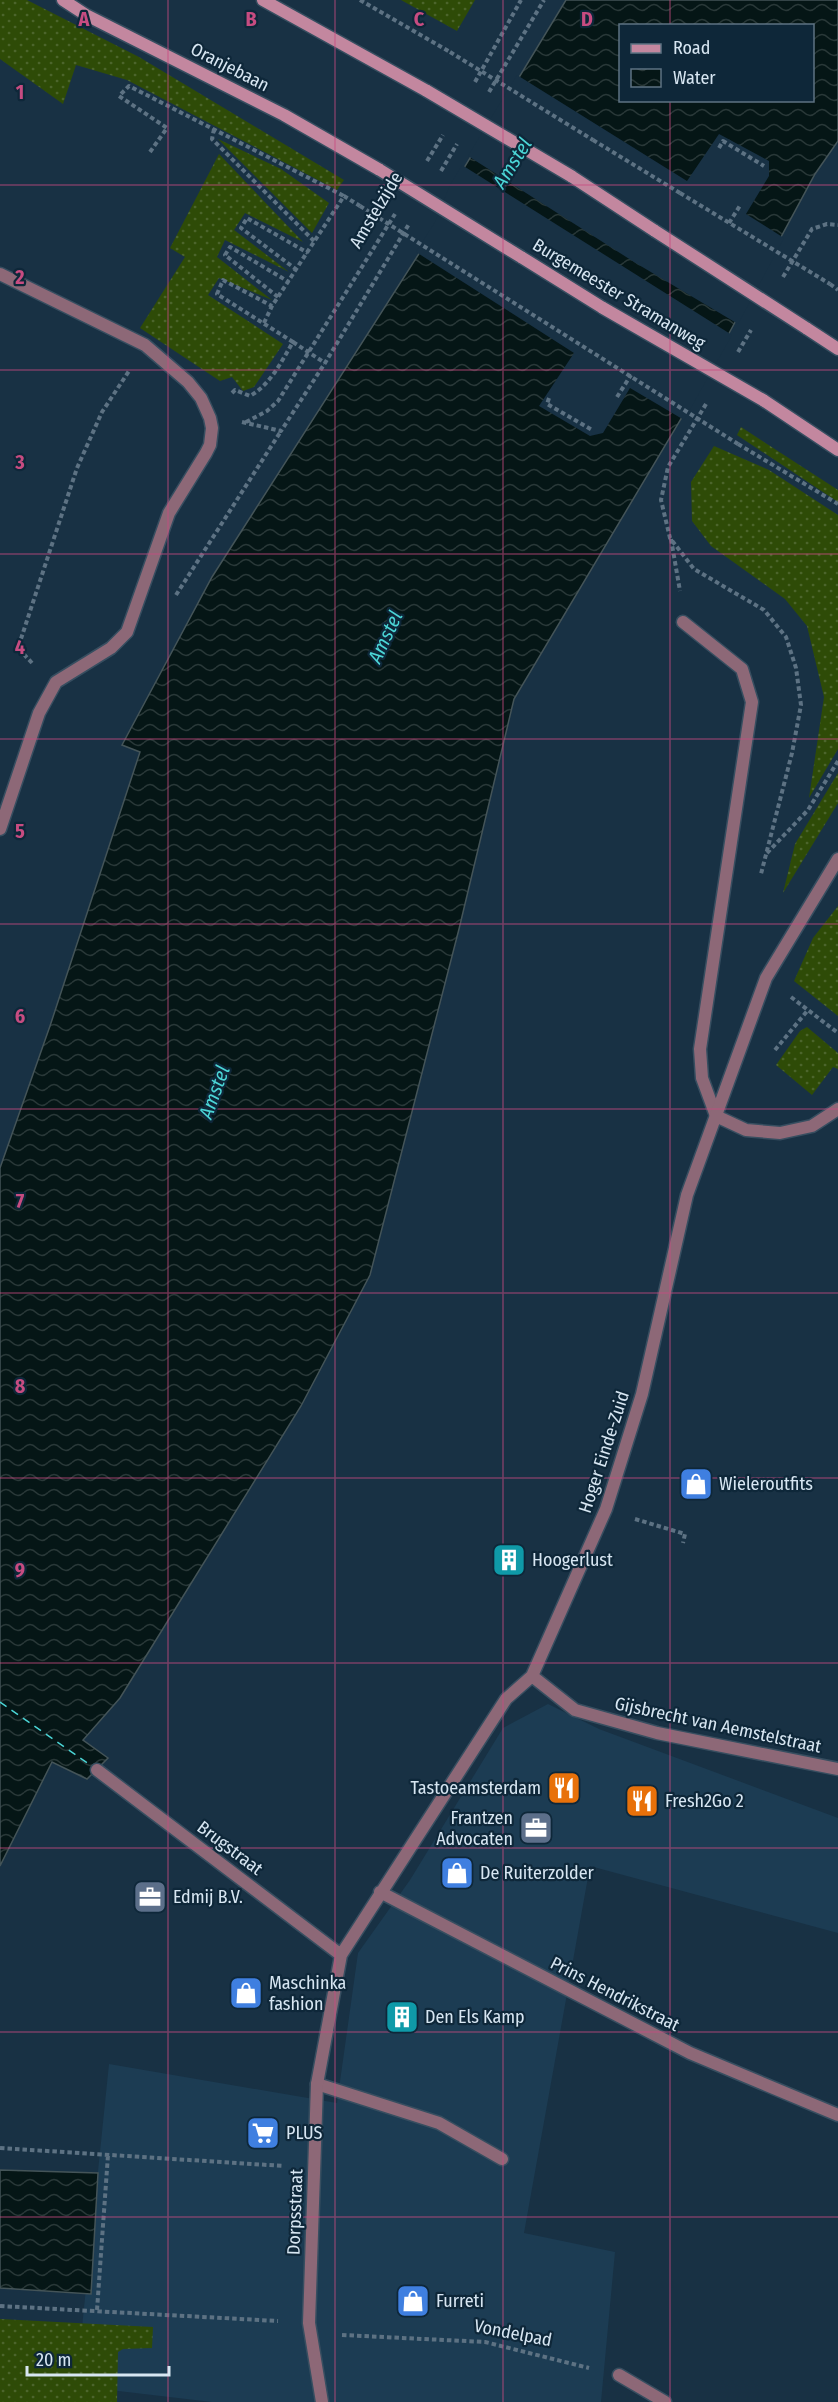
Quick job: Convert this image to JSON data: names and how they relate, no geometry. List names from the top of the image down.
{
  "streets": {
    "main road": ["Oranjebaan", "Burgemeester Stramanweg"],
    "street": [
      "Hoger Einde-Zuid",
      "Gijsbrecht van Aemstelstraat",
      "Brugstraat",
      "Prins Hendrikstraat",
      "Dorpsstraat"
    ],
    "path": ["Amstelzijde", "Vondelpad"]
  },
  "crossings": [
    ["Oranjebaan", "Burgemeester Stramanweg"],
    ["Hoger Einde-Zuid", "Gijsbrecht van Aemstelstraat"],
    ["Hoger Einde-Zuid", "Prins Hendrikstraat"],
    ["Hoger Einde-Zuid", "Dorpsstraat"],
    ["Brugstraat", "Dorpsstraat"],
    ["Prins Hendrikstraat", "Dorpsstraat"],
    ["Dorpsstraat", "Vondelpad"]
  ],
  "water": ["Amstel"],
  "places": {
    "shop": [
      "Wieleroutfits",
      "De Ruiterzolder",
      "Maschinka fashion",
      "Furreti"
    ],
    "building": ["Hoogerlust", "Den Els Kamp"],
    "restaurant": ["Tastoeamsterdam", "Fresh2Go 2"],
    "office": ["Frantzen Advocaten", "Edmij B.V."],
    "supermarket": ["PLUS"]
  },
  "legend": ["Road", "Water"],
  "scale_bar": "20 m",
  "grid": {
    "columns": [
      "A",
      "B",
      "C",
      "D"
    ],
    "rows": [
      "1",
      "2",
      "3",
      "4",
      "5",
      "6",
      "7",
      "8",
      "9"
    ]
  }
}
